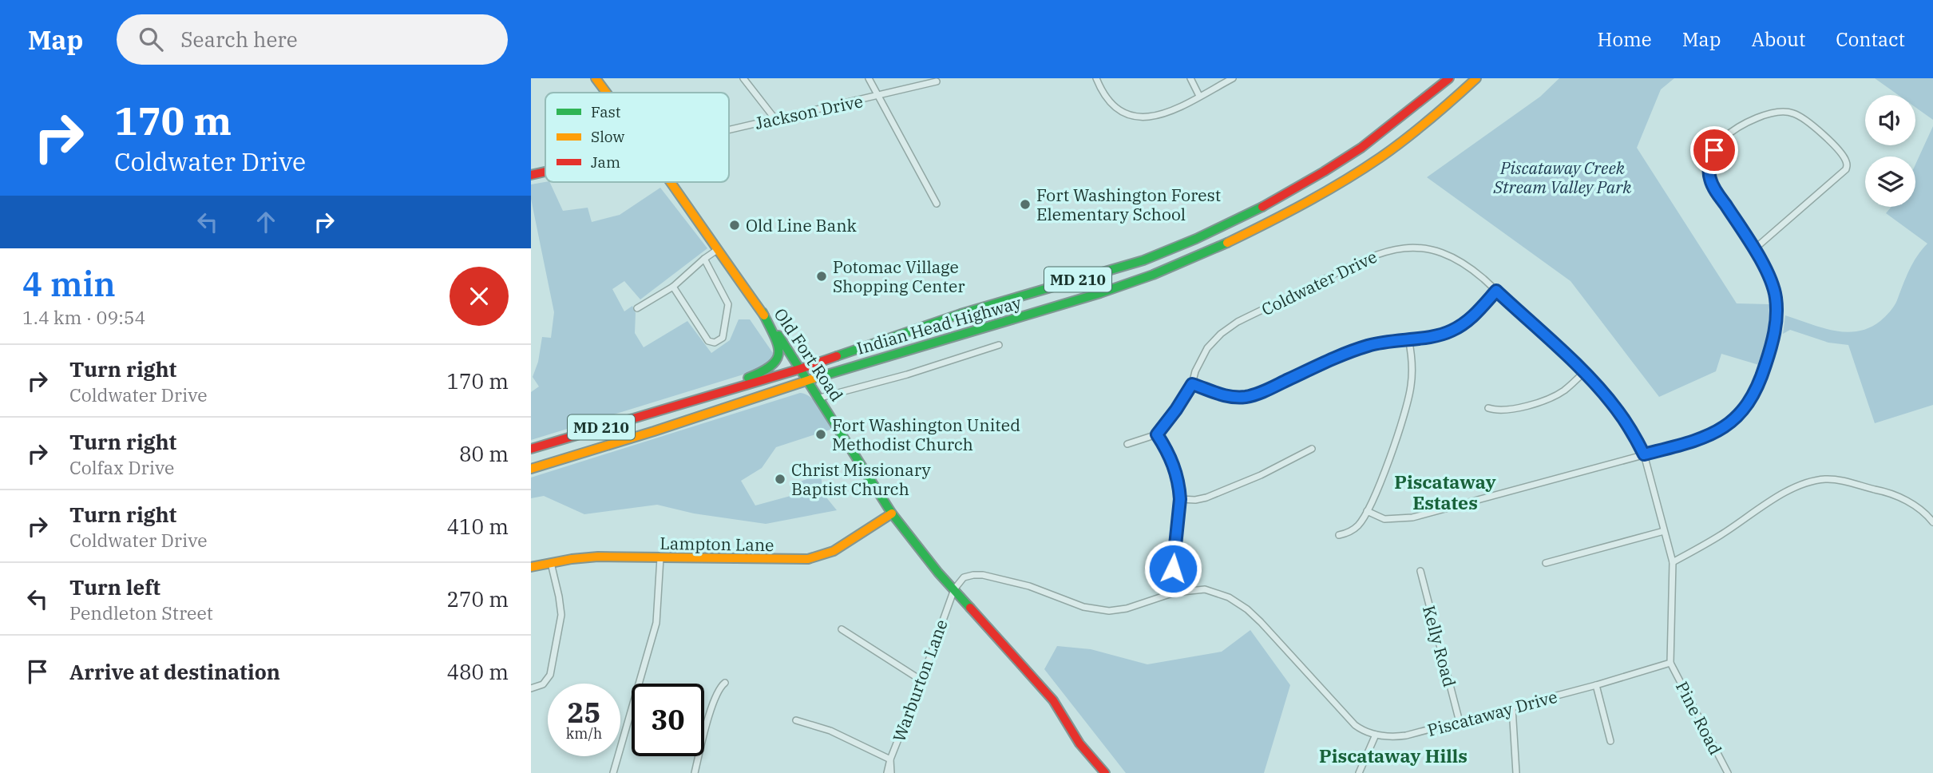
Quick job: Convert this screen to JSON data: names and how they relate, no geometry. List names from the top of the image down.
{
  "streets": {
    "main road": [
      "MD 210",
      "Indian Head Highway",
      "Old Fort Road",
      "Lampton Lane"
    ],
    "street": [
      "Jackson Drive",
      "Coldwater Drive",
      "Kelly Road",
      "Warburton Lane",
      "Piscataway Drive",
      "Pine Road"
    ]
  },
  "crossings": [
    ["Indian Head Highway", "Old Fort Road"],
    ["Old Fort Road", "Lampton Lane"],
    ["Old Fort Road", "Warburton Lane"],
    ["Old Fort Road", "Piscataway Drive"],
    ["Kelly Road", "Piscataway Drive"],
    ["Warburton Lane", "Piscataway Drive"],
    ["Piscataway Drive", "Pine Road"]
  ],
  "districts": ["Piscataway Estates", "Piscataway Hills"],
  "parks": ["Piscataway Creek Stream Valley Park"],
  "places": [
    "Fort Washington Forest Elementary School",
    "Old Line Bank",
    "Potomac Village Shopping Center",
    "Fort Washington United Methodist Church",
    "Christ Missionary Baptist Church"
  ],
  "legend": ["Fast", "Slow", "Jam"],
  "page": {
    "header": "Map",
    "search": "Search here",
    "nav": [
      "Home",
      "Map",
      "About",
      "Contact"
    ],
    "turn": ["170 m", "Coldwater Drive"],
    "heading": ["4 min", "1.4 km · 09:54"],
    "list": [
      {
        "name": "Turn right",
        "note": "Coldwater Drive",
        "value": "170 m"
      },
      {
        "name": "Turn right",
        "note": "Colfax Drive",
        "value": "80 m"
      },
      {
        "name": "Turn right",
        "note": "Coldwater Drive",
        "value": "410 m"
      },
      {
        "name": "Turn left",
        "note": "Pendleton Street",
        "value": "270 m"
      },
      {
        "name": "Arrive at destination",
        "value": "480 m"
      }
    ],
    "speed": "25 km/h",
    "limit": "30"
  }
}
